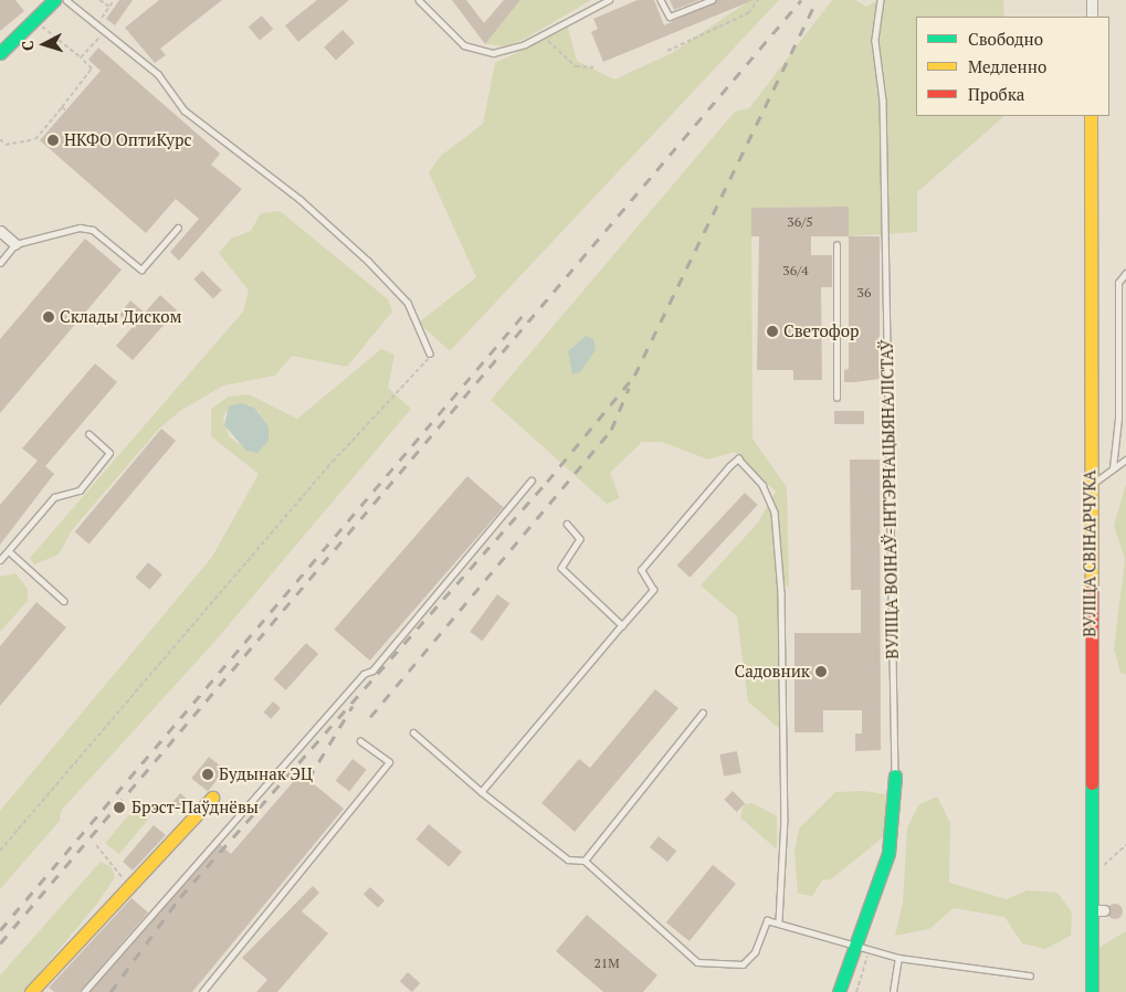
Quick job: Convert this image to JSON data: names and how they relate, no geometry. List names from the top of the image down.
{
  "streets": {
    "street": ["ВУЛІЦА ВОІНАЎ-ІНТЭРНАЦЫЯНАЛІСТАЎ", "ВУЛІЦА СВІНАРЧУКА"]
  },
  "places": [
    "НКФО ОптиКурс",
    "Склады Диском",
    "Светофор",
    "Садовник",
    "Будынак ЭЦ",
    "Брэст-Паўднёвы"
  ],
  "house_numbers": [
    "36/5",
    "36/4",
    "36",
    "21М"
  ],
  "legend": ["Свободно", "Медленно", "Пробка"],
  "north": "left"
}
